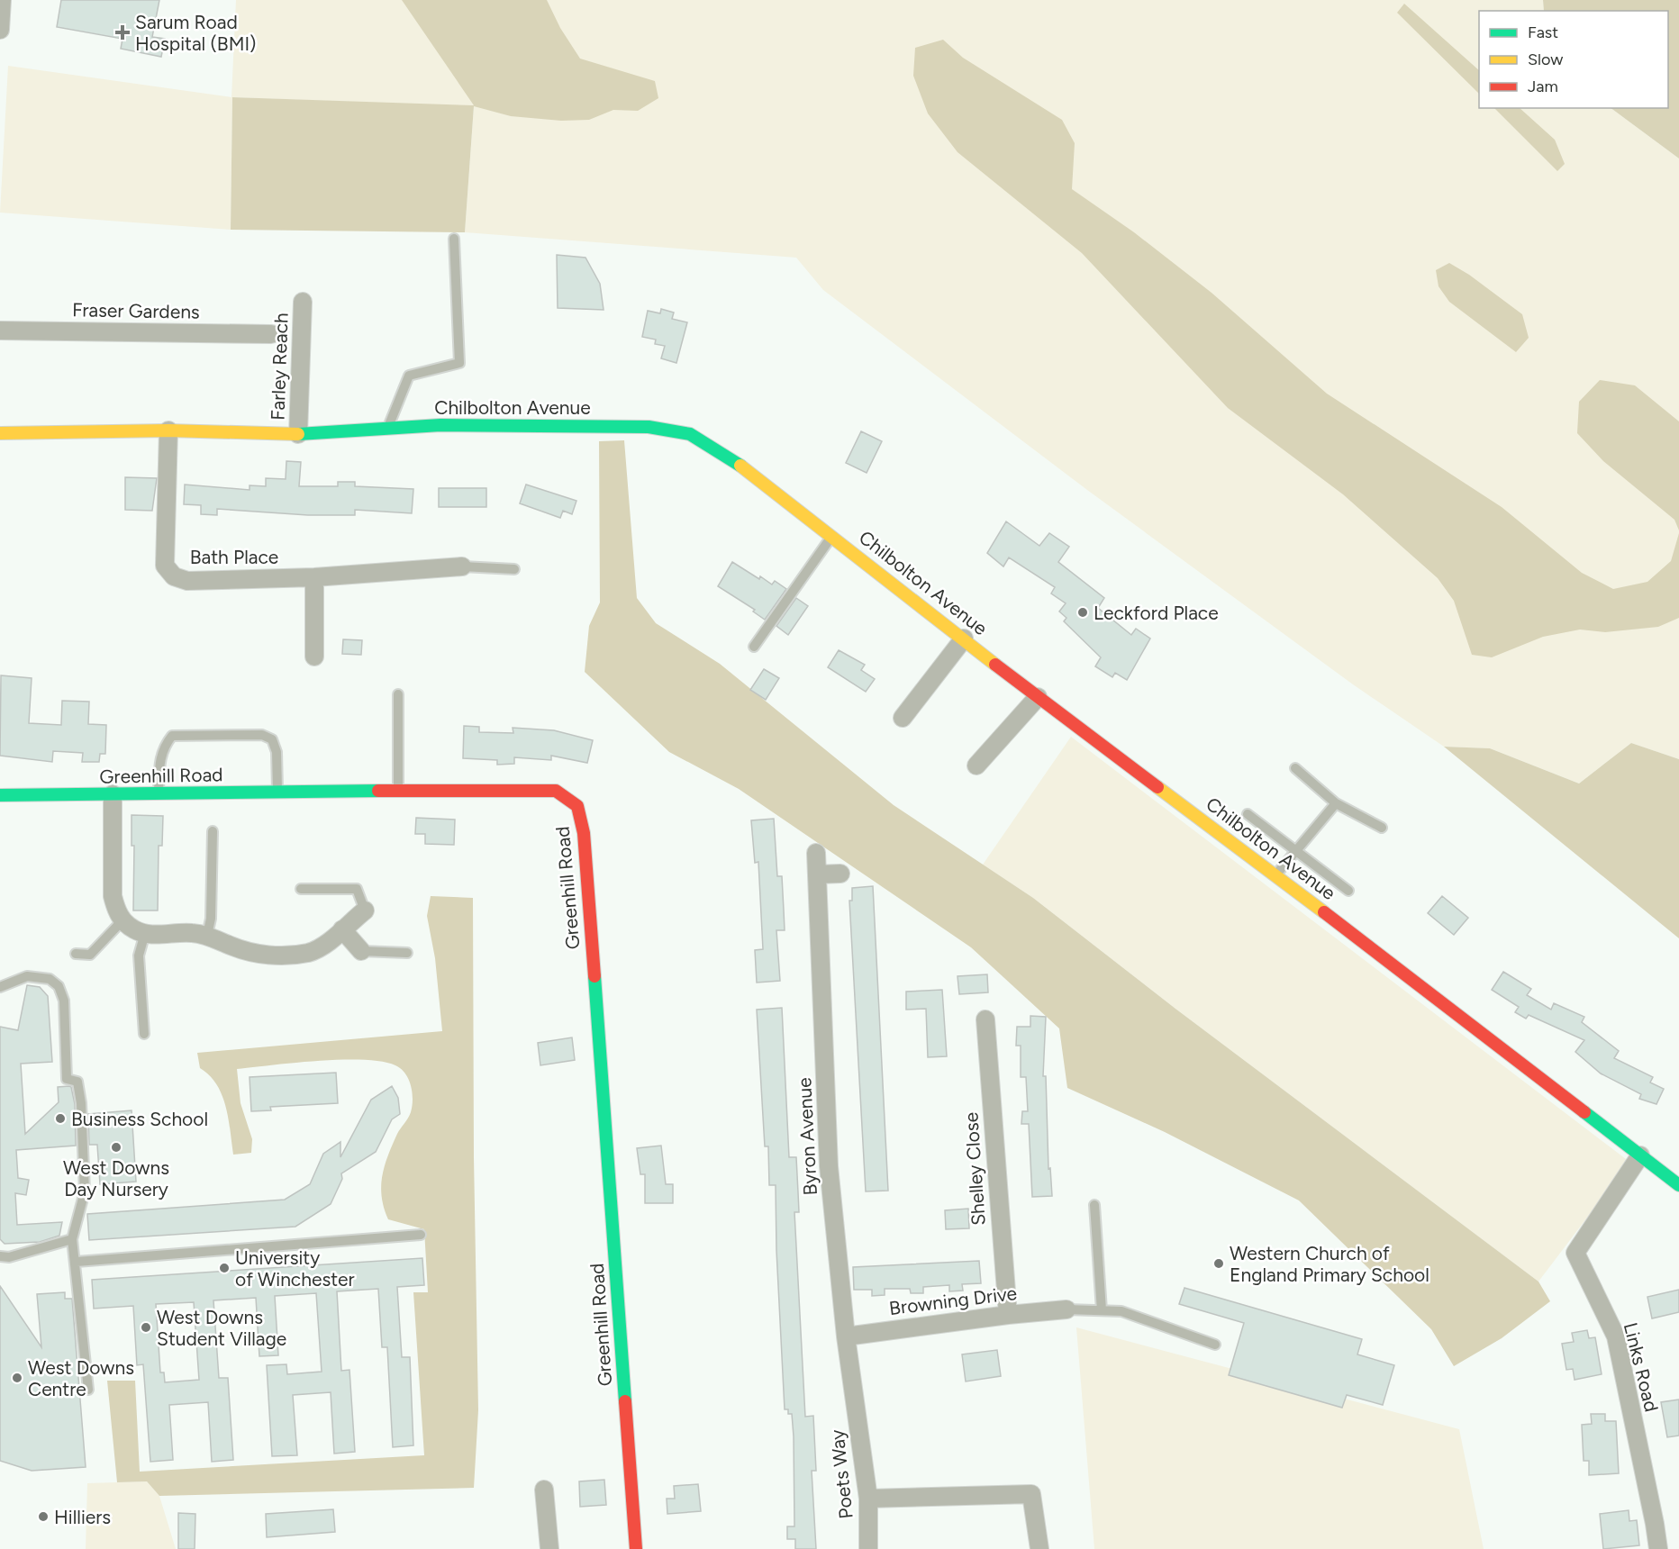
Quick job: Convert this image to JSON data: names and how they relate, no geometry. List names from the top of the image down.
{
  "streets": {
    "main road": ["Chilbolton Avenue", "Greenhill Road"],
    "street": [
      "Fraser Gardens",
      "Farley Reach",
      "Bath Place",
      "Byron Avenue",
      "Shelley Close",
      "Browning Drive",
      "Links Road",
      "Poets Way"
    ]
  },
  "crossings": [
    ["Farley Reach", "Chilbolton Avenue"],
    ["Chilbolton Avenue", "Bath Place"],
    ["Chilbolton Avenue", "Links Road"],
    ["Byron Avenue", "Browning Drive"],
    ["Byron Avenue", "Poets Way"],
    ["Shelley Close", "Browning Drive"]
  ],
  "places": {
    "health": ["Sarum Road Hospital (BMI)"],
    "other": [
      "Leckford Place",
      "Business School",
      "West Downs Day Nursery",
      "Western Church of England Primary School",
      "University of Winchester",
      "West Downs Student Village",
      "West Downs Centre",
      "Hilliers"
    ]
  },
  "legend": ["Fast", "Slow", "Jam"]
}
